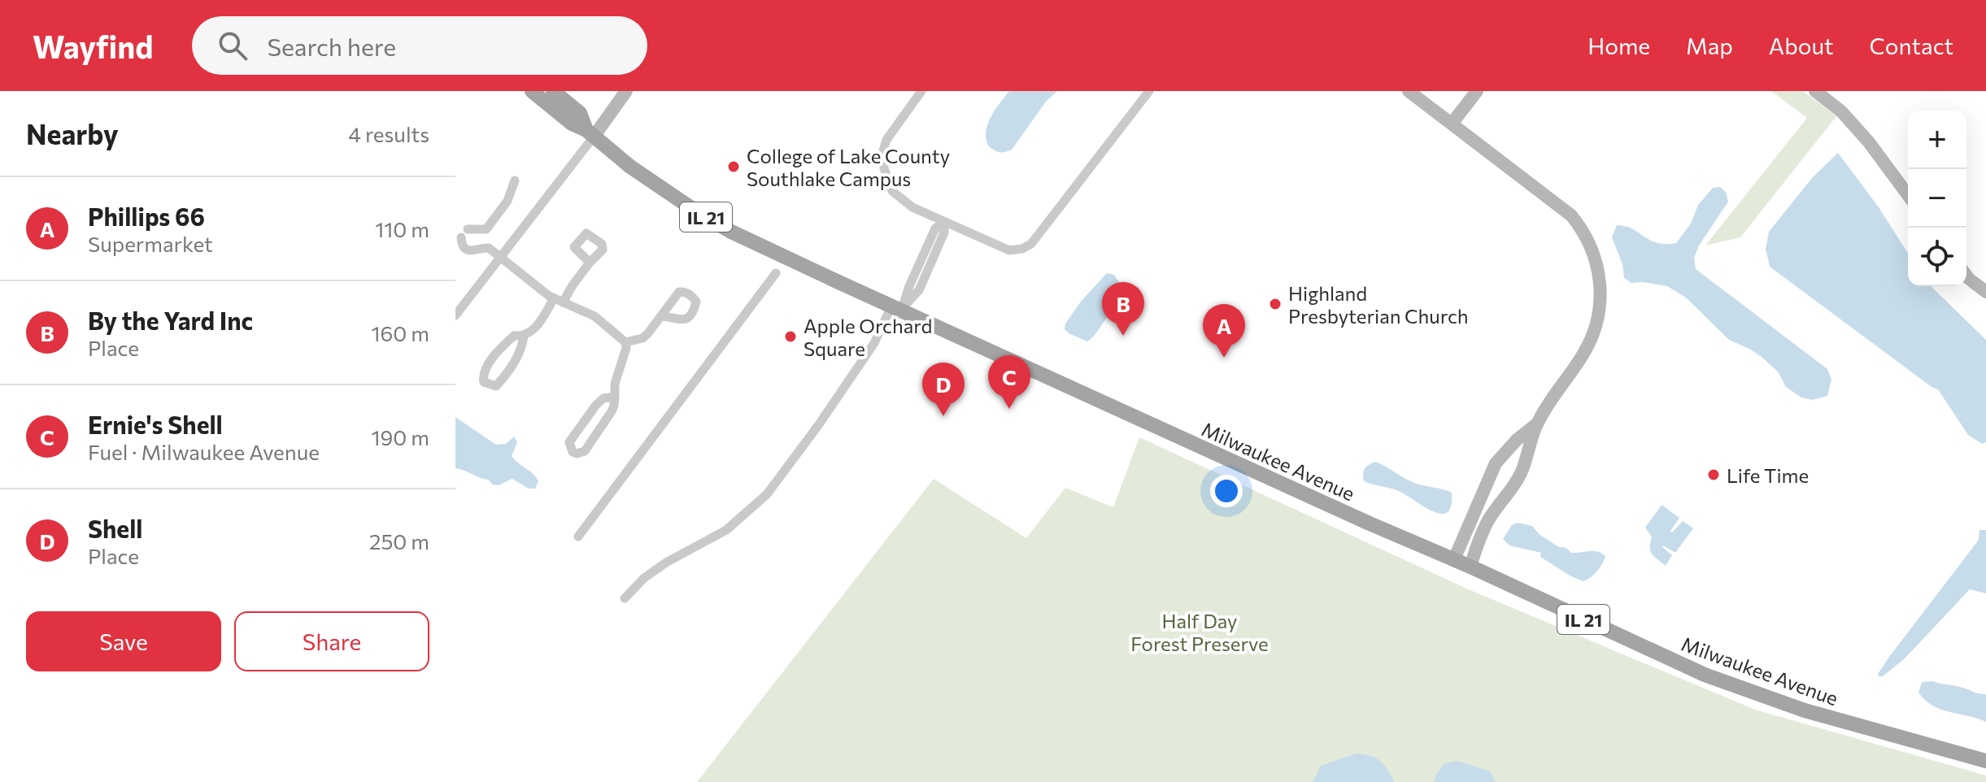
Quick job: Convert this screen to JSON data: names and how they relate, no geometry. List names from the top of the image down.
{
  "streets": {
    "main road": ["IL 21", "Milwaukee Avenue"]
  },
  "parks": ["Half Day Forest Preserve"],
  "places": [
    "College of Lake County Southlake Campus",
    "Highland Presbyterian Church",
    "Apple Orchard Square",
    "Life Time"
  ],
  "page": {
    "header": "Wayfind",
    "search": "Search here",
    "nav": [
      "Home",
      "Map",
      "About",
      "Contact"
    ],
    "heading": ["Nearby", "4 results"],
    "map_buttons": ["+", "−"],
    "list": [
      {
        "mark": "A",
        "name": "Phillips 66",
        "note": "Supermarket",
        "value": "110 m"
      },
      {
        "mark": "B",
        "name": "By the Yard Inc",
        "note": "Place",
        "value": "160 m"
      },
      {
        "mark": "C",
        "name": "Ernie's Shell",
        "note": "Fuel · Milwaukee Avenue",
        "value": "190 m"
      },
      {
        "mark": "D",
        "name": "Shell",
        "note": "Place",
        "value": "250 m"
      }
    ],
    "pins": [
      "B",
      "A",
      "C",
      "D"
    ],
    "buttons": ["Save", "Share"]
  }
}
